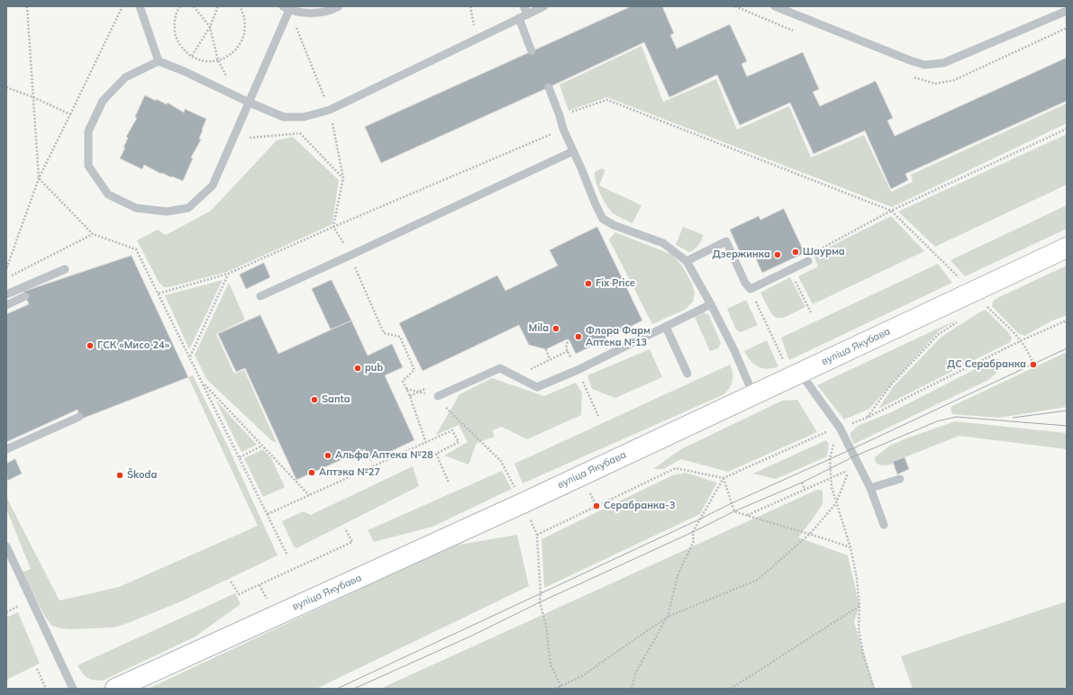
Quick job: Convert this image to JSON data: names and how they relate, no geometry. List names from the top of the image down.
{
  "streets": {
    "main road": ["вуліца Якубава"]
  },
  "places": [
    "Шаурма",
    "Дзержинка",
    "Fix Price",
    "Mila",
    "Флора Фарм Аптека №13",
    "ГСК «Мисо 24»",
    "ДС Серабранка",
    "pub",
    "Santa",
    "Альфа Аптека №28",
    "Аптэка №27",
    "Škoda",
    "Серабранка-3"
  ]
}
